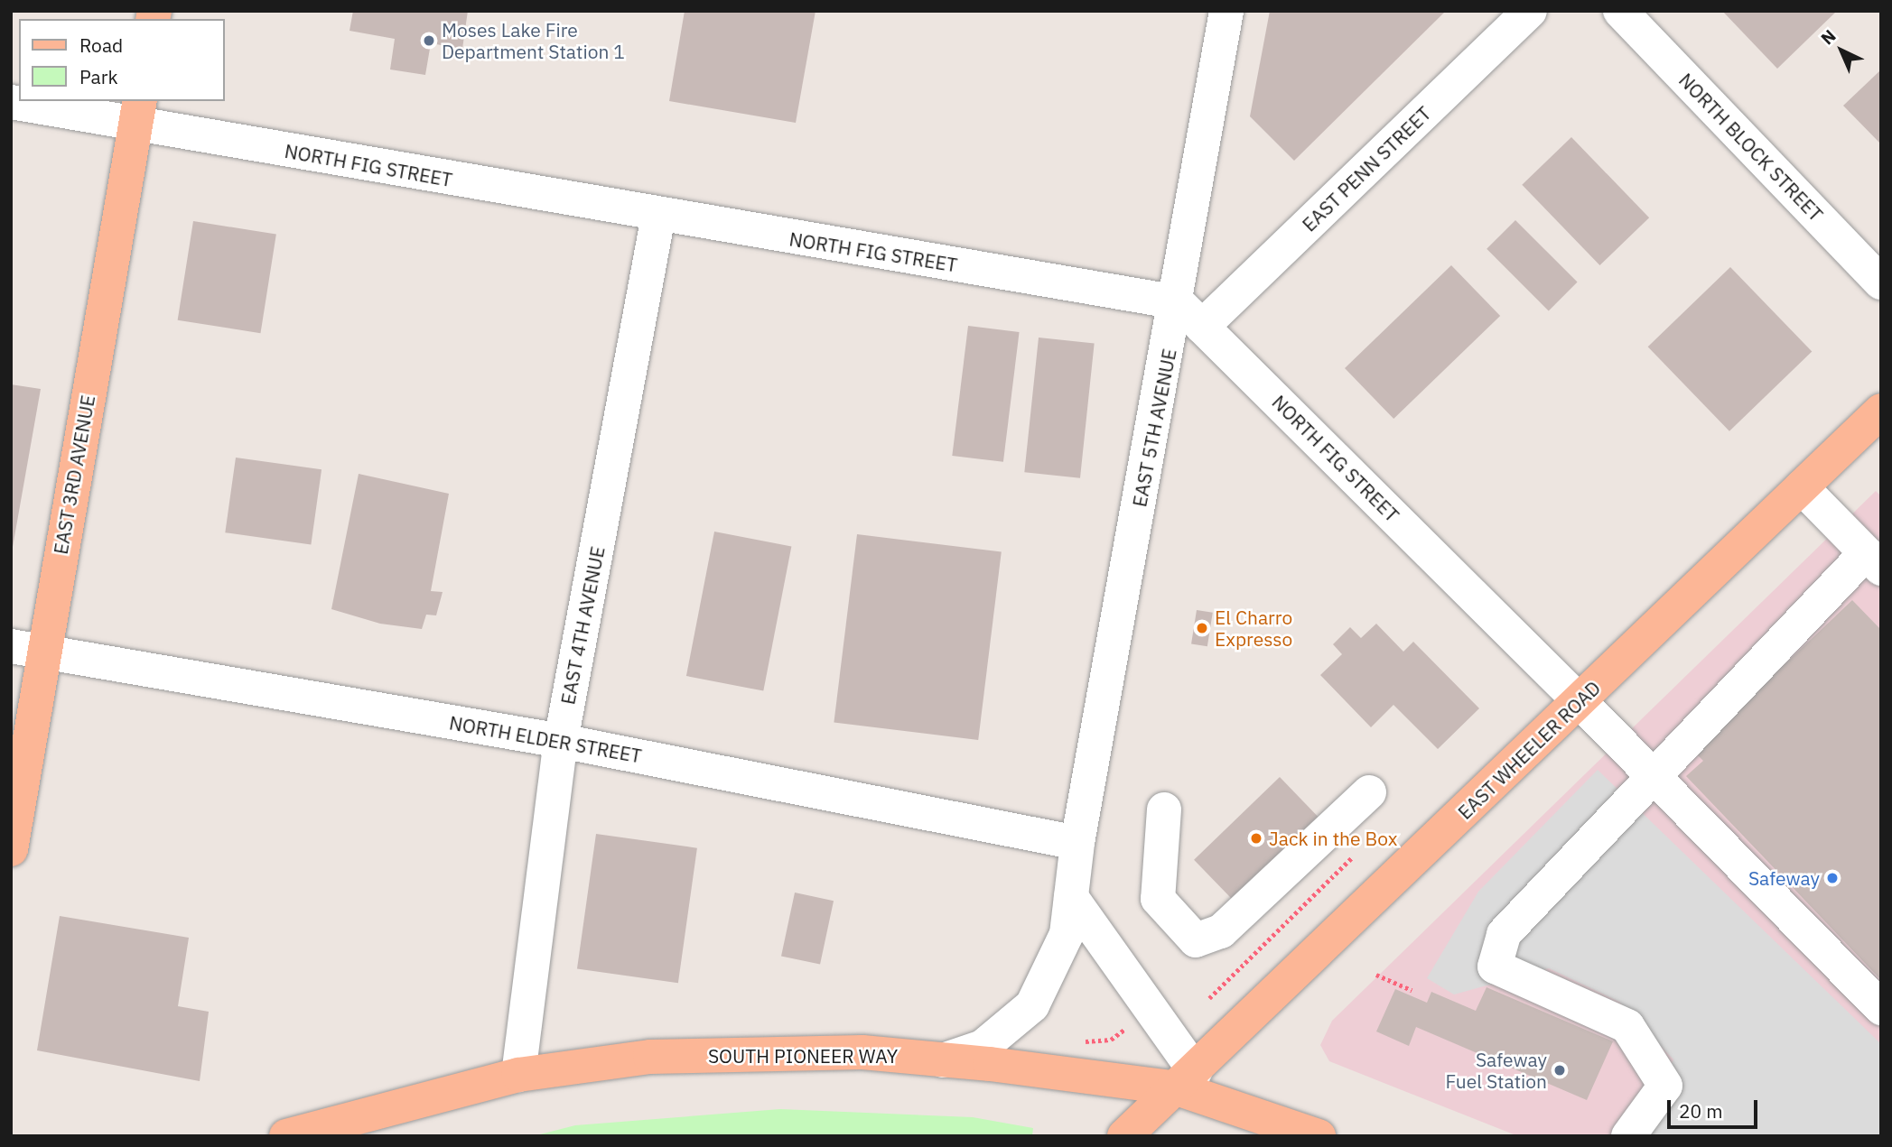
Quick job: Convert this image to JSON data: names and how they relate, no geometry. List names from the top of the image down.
{
  "streets": {
    "main road": ["EAST 3RD AVENUE", "EAST WHEELER ROAD", "SOUTH PIONEER WAY"],
    "street": [
      "NORTH BLOCK STREET",
      "NORTH FIG STREET",
      "EAST PENN STREET",
      "EAST 5TH AVENUE",
      "EAST 4TH AVENUE",
      "NORTH ELDER STREET"
    ]
  },
  "crossings": [
    ["NORTH FIG STREET", "EAST PENN STREET"],
    ["NORTH FIG STREET", "EAST 5TH AVENUE"],
    ["NORTH FIG STREET", "EAST 3RD AVENUE"],
    ["NORTH FIG STREET", "EAST 4TH AVENUE"],
    ["NORTH FIG STREET", "EAST WHEELER ROAD"],
    ["EAST 5TH AVENUE", "NORTH ELDER STREET"],
    ["EAST 5TH AVENUE", "SOUTH PIONEER WAY"],
    ["EAST 3RD AVENUE", "NORTH ELDER STREET"],
    ["EAST 4TH AVENUE", "NORTH ELDER STREET"],
    ["EAST 4TH AVENUE", "SOUTH PIONEER WAY"],
    ["EAST WHEELER ROAD", "SOUTH PIONEER WAY"]
  ],
  "places": [
    "Moses Lake Fire Department Station 1",
    "El Charro Expresso",
    "Jack in the Box",
    "Safeway",
    "Safeway Fuel Station"
  ],
  "legend": ["Road", "Park"],
  "scale_bar": "20 m",
  "north": "top left"
}
